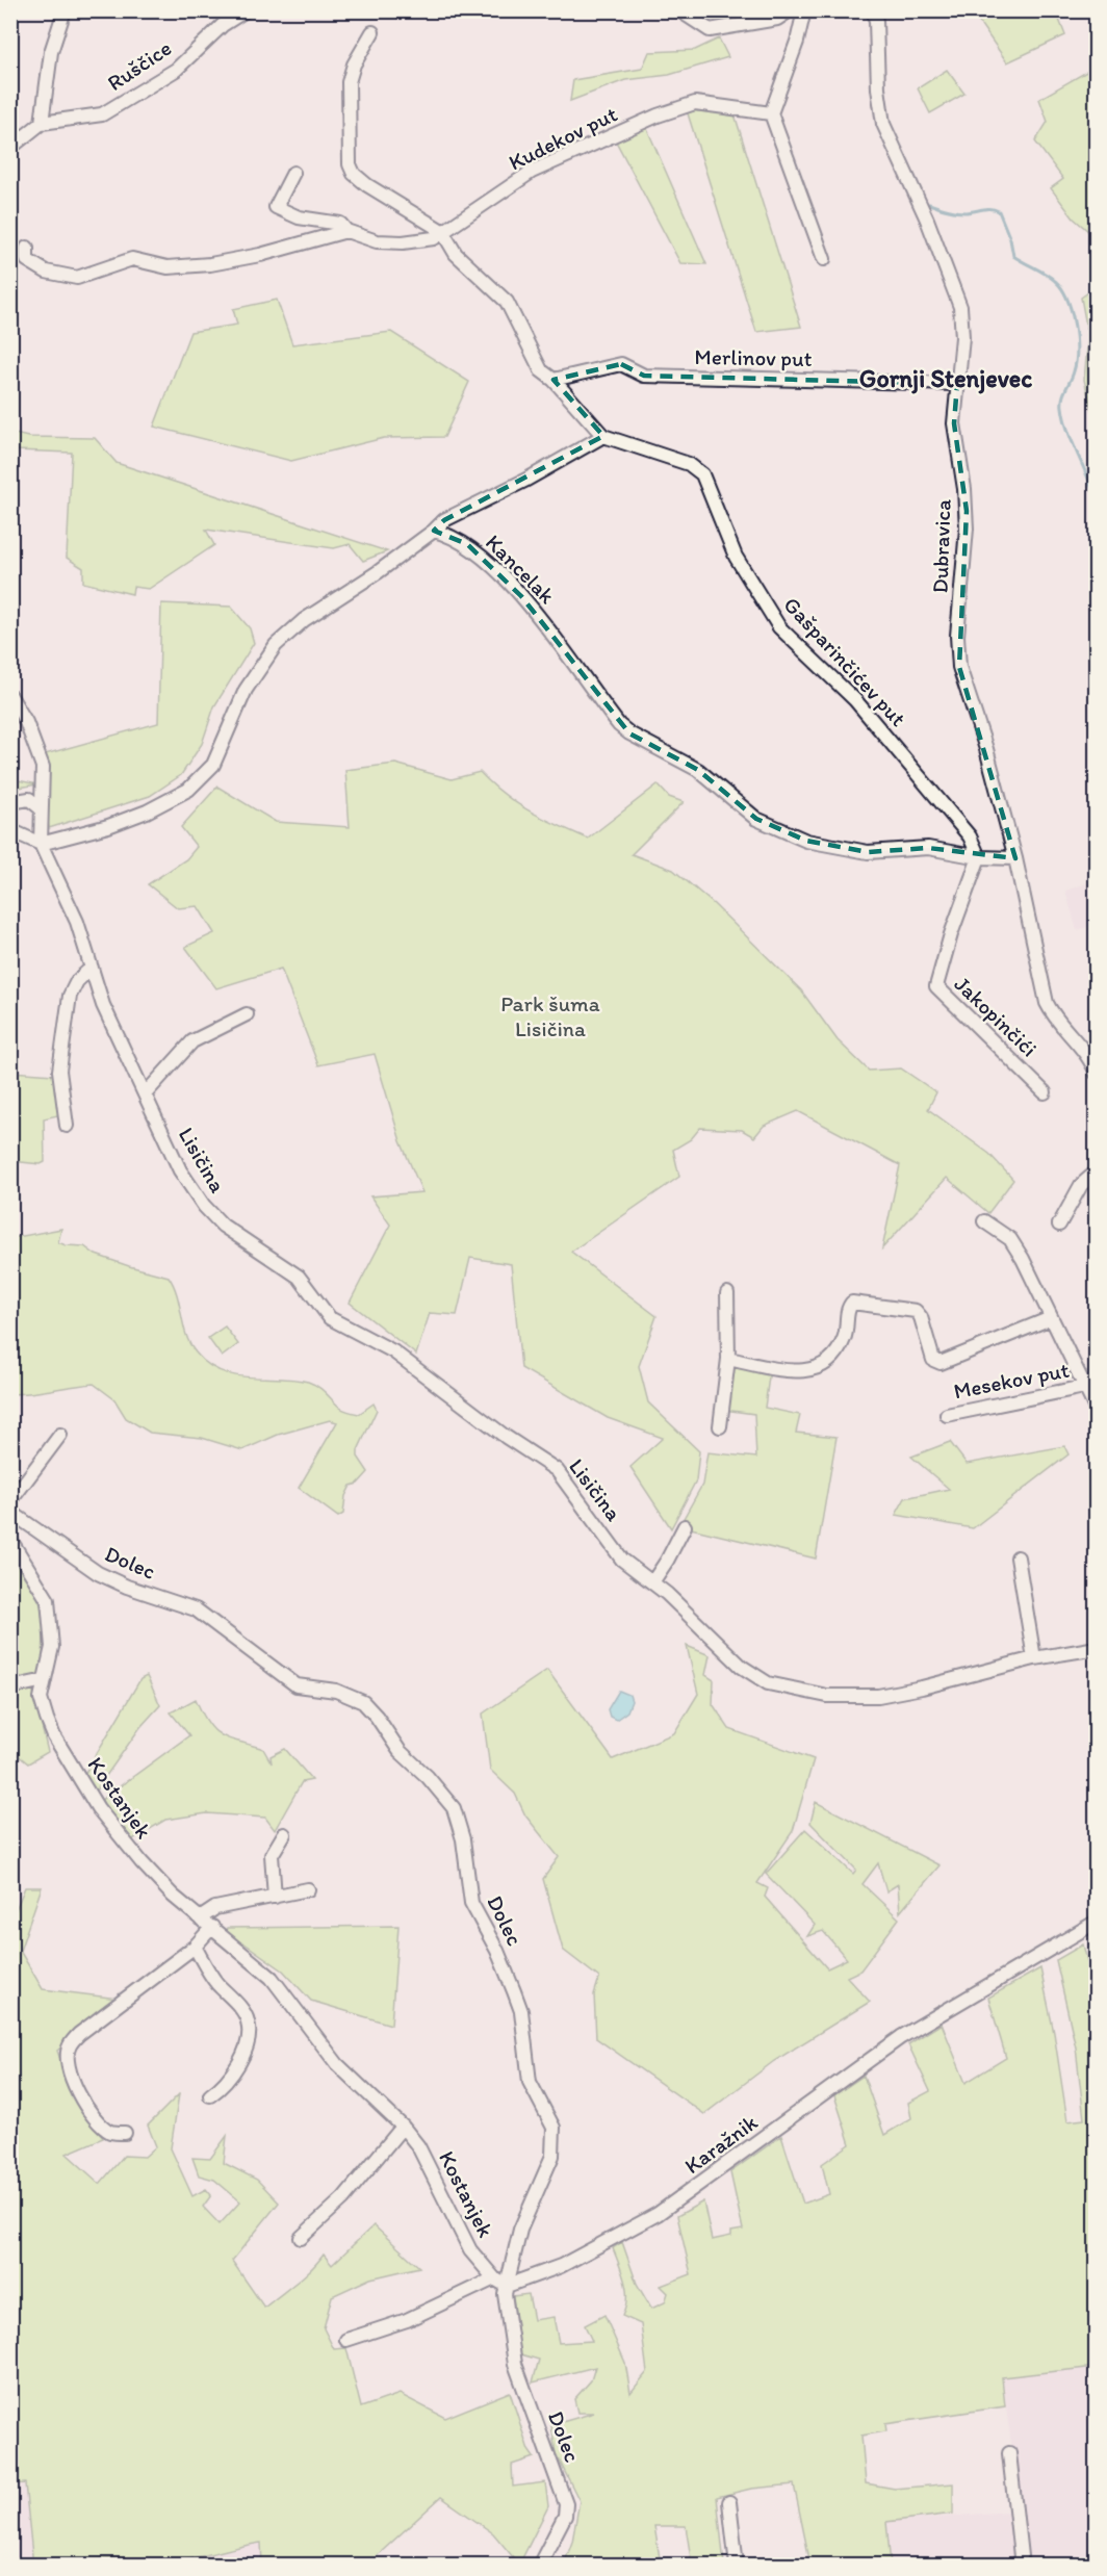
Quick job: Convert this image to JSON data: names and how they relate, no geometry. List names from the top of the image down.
{
  "streets": {
    "street": [
      "Ruščice",
      "Kudekov put",
      "Merlinov put",
      "Dubravica",
      "Kancelak",
      "Gašparinčićev put",
      "Jakopinčići",
      "Lisičina",
      "Mesekov put",
      "Dolec",
      "Kostanjek",
      "Karažnik"
    ]
  },
  "crossings": [
    ["Merlinov put", "Dubravica"],
    ["Dubravica", "Kancelak"],
    ["Kancelak", "Gašparinčićev put"],
    ["Kancelak", "Jakopinčići"],
    ["Gašparinčićev put", "Jakopinčići"],
    ["Dolec", "Karažnik"]
  ],
  "districts": ["Gornji Stenjevec"],
  "parks": ["Park šuma Lisičina"]
}
